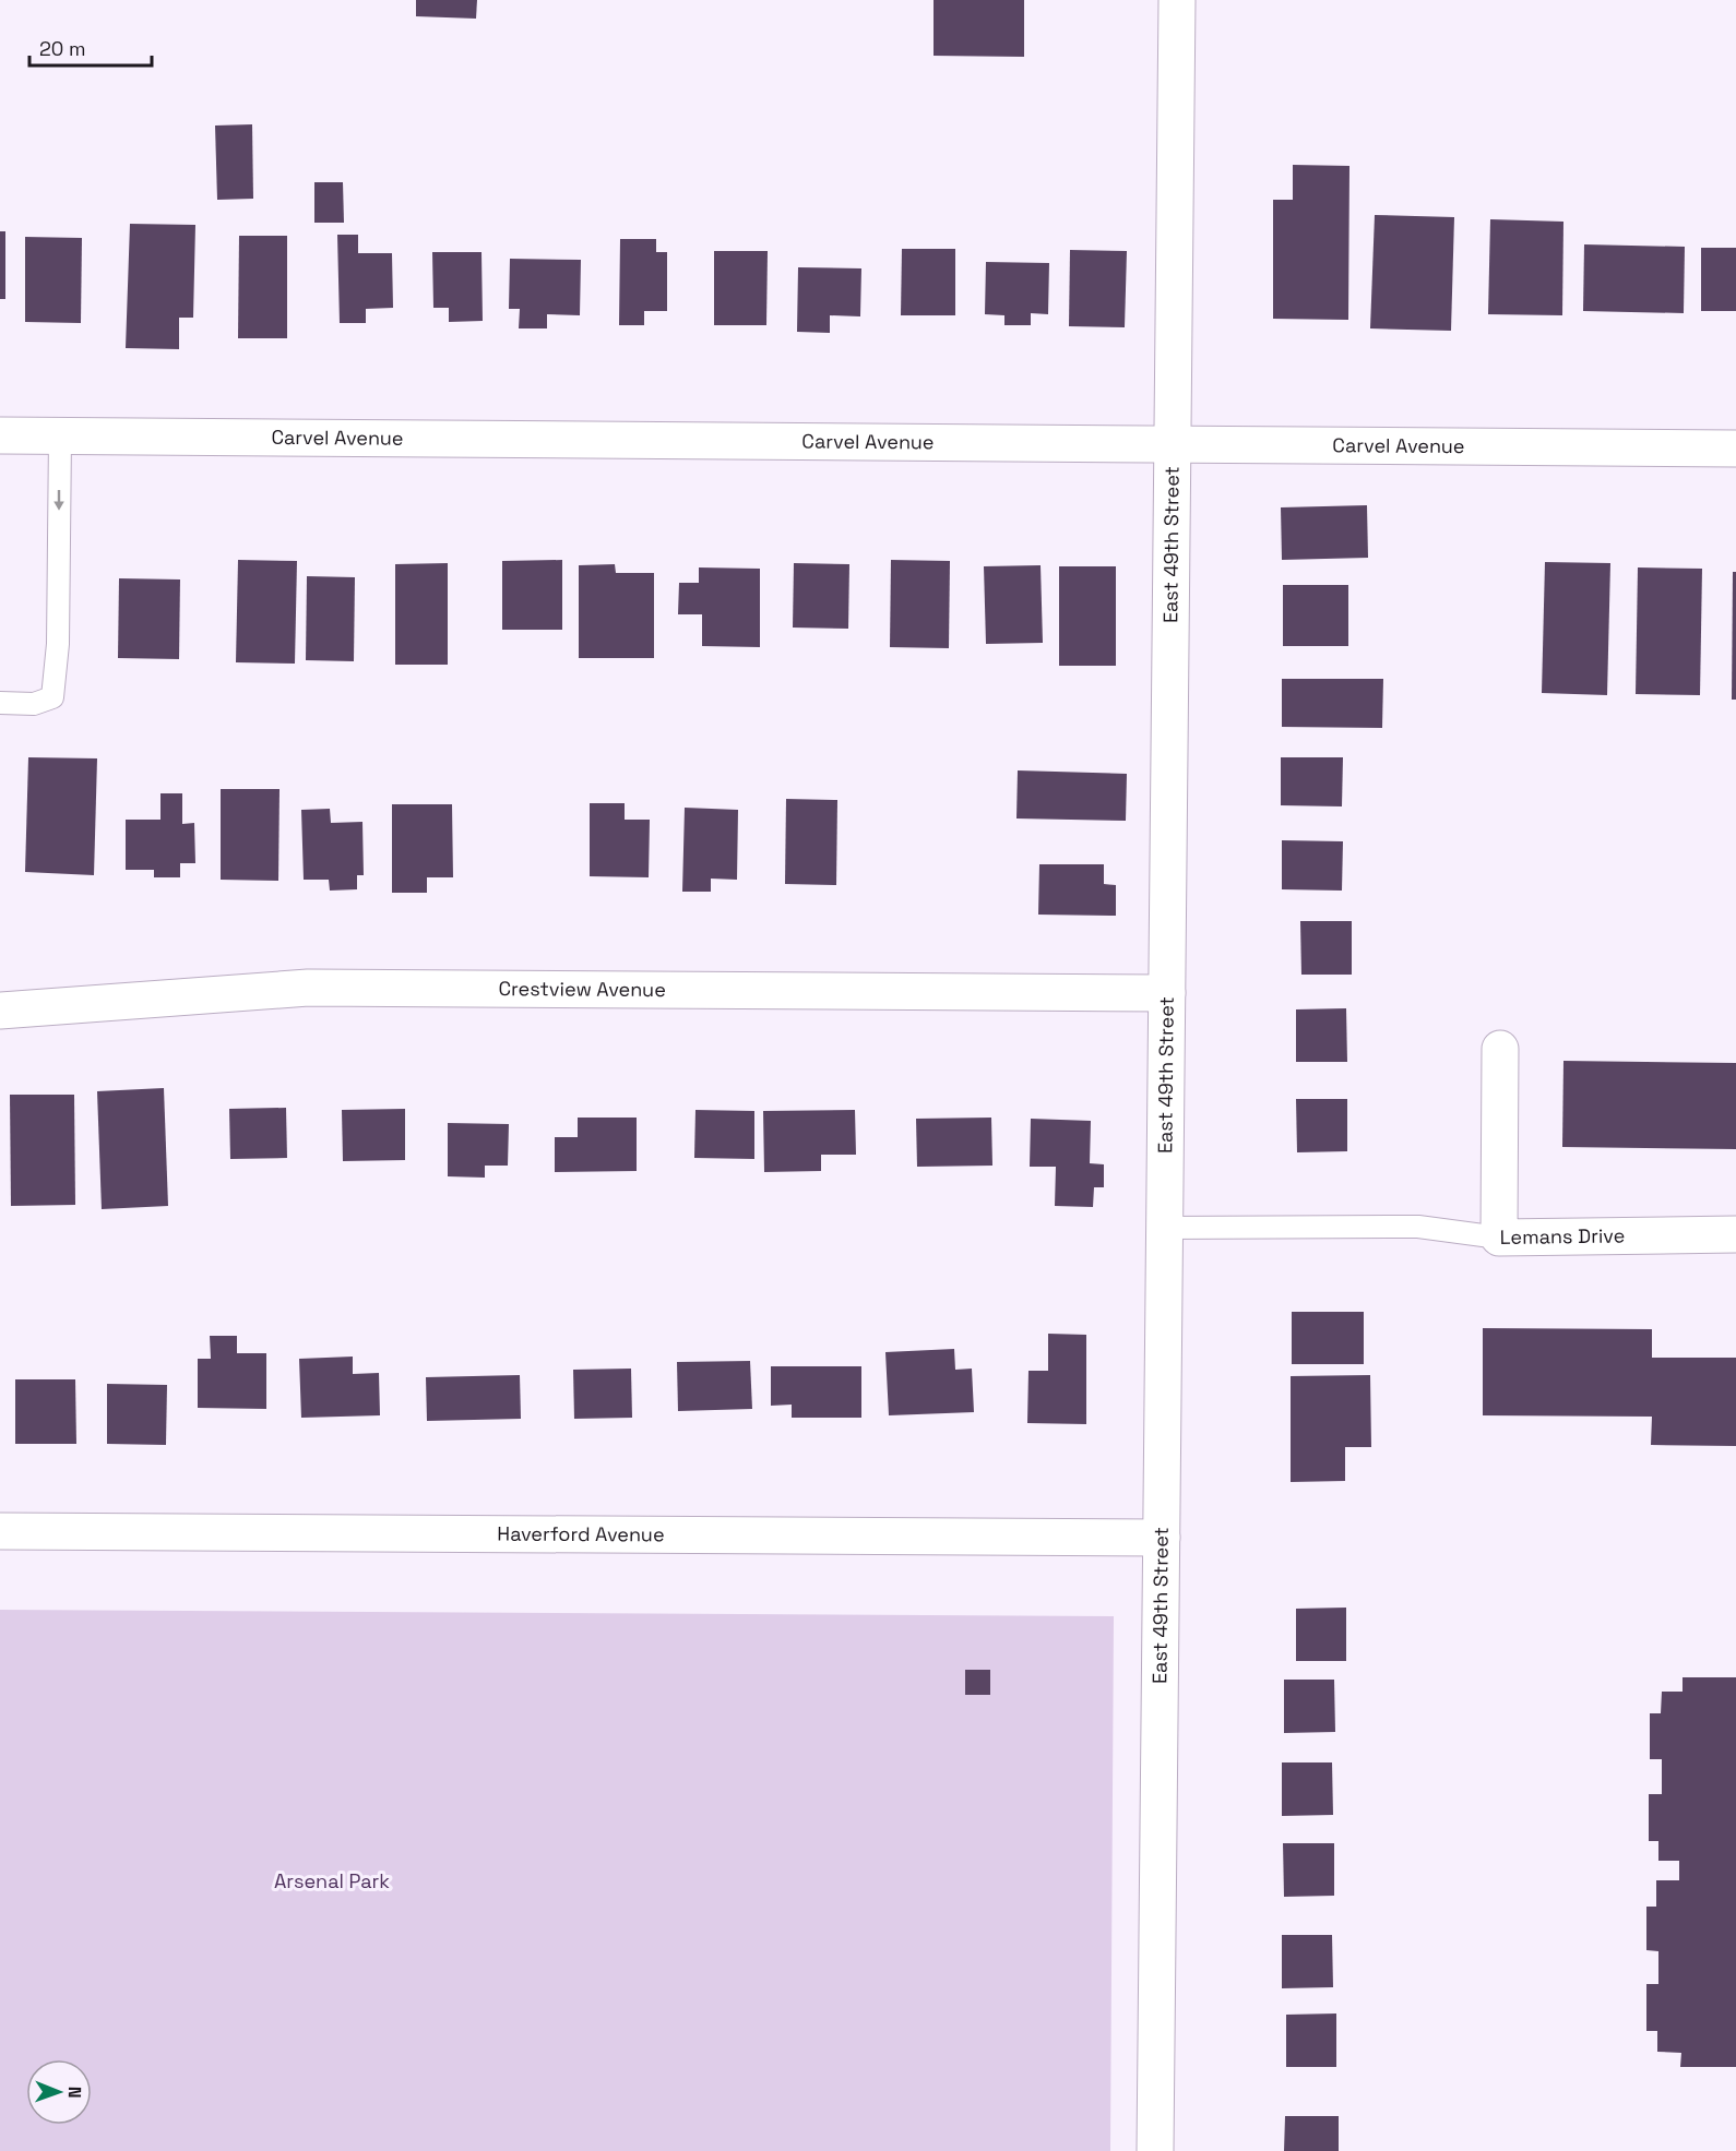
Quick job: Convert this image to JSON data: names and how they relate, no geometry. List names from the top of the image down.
{
  "streets": {
    "street": [
      "Carvel Avenue",
      "East 49th Street",
      "Crestview Avenue",
      "Lemans Drive",
      "Haverford Avenue"
    ]
  },
  "crossings": [
    ["Carvel Avenue", "East 49th Street"],
    ["East 49th Street", "Crestview Avenue"],
    ["East 49th Street", "Haverford Avenue"]
  ],
  "parks": ["Arsenal Park"],
  "scale_bar": "20 m",
  "north": "right"
}
